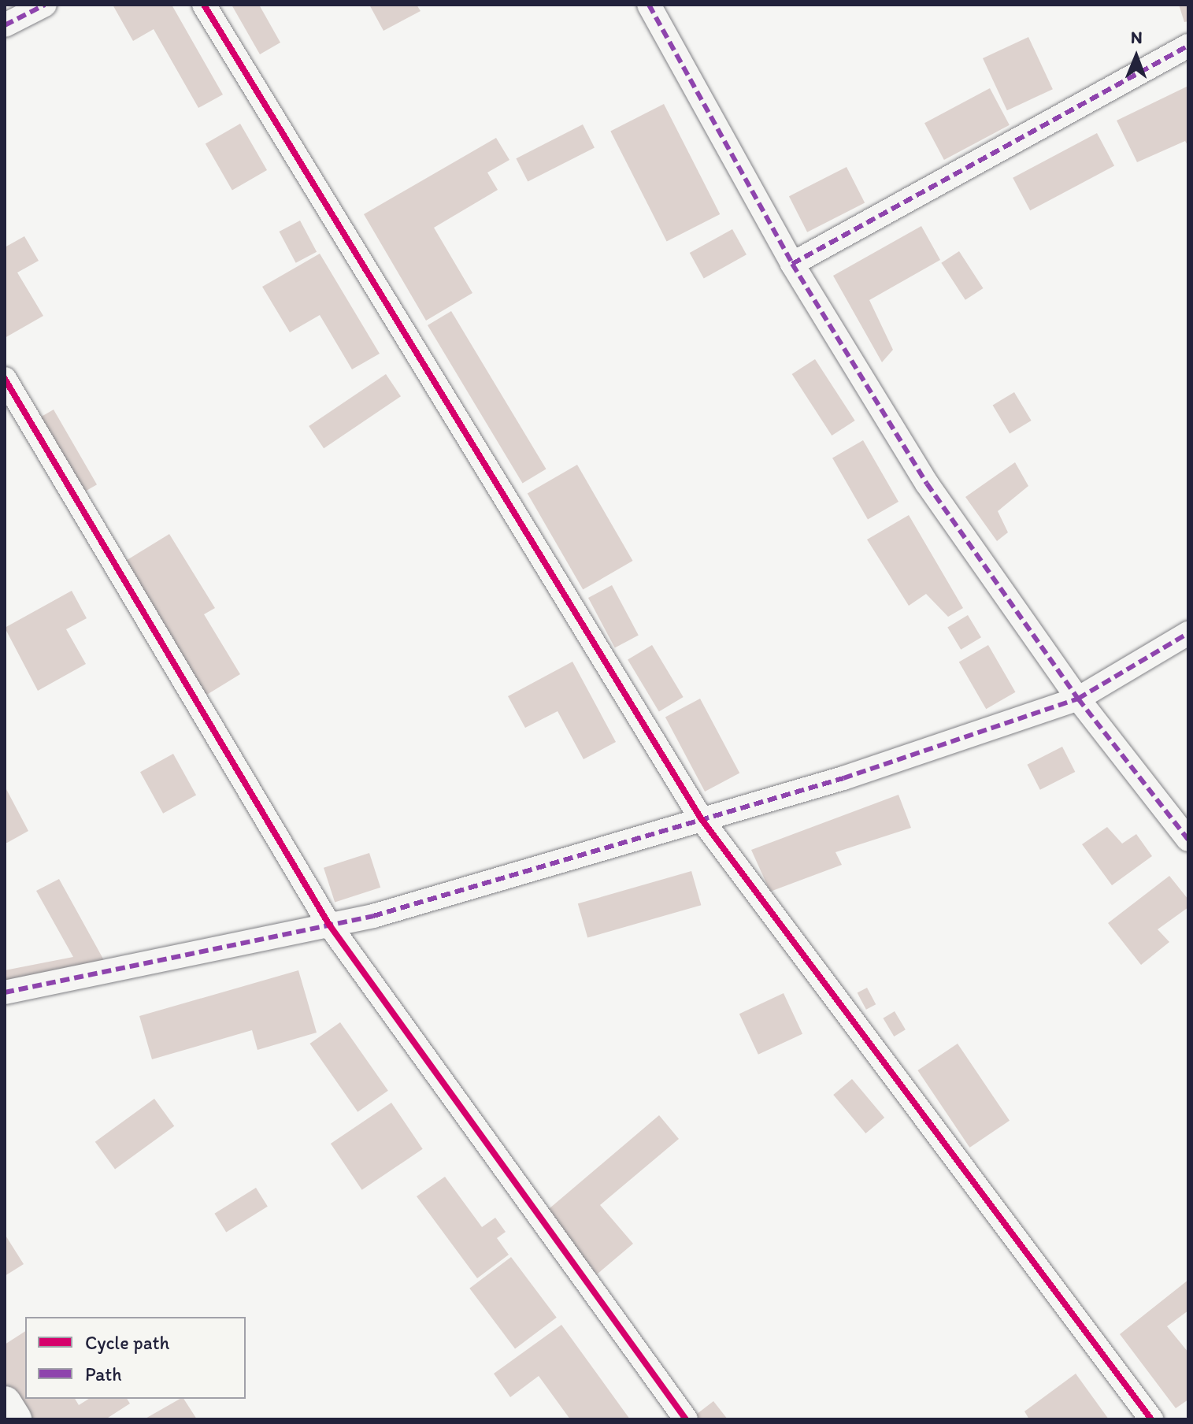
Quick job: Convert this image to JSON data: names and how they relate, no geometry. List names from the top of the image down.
{
  "legend": ["Cycle path", "Path"],
  "north": "top"
}
